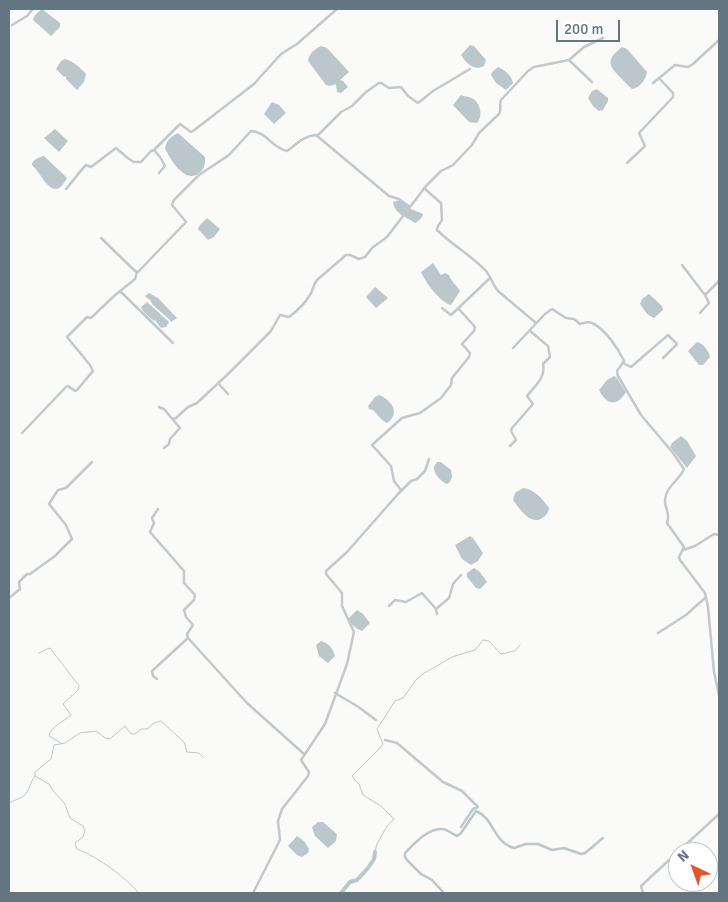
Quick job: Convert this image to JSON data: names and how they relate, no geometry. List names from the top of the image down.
{
  "scale_bar": "200 m",
  "north": "top left"
}
